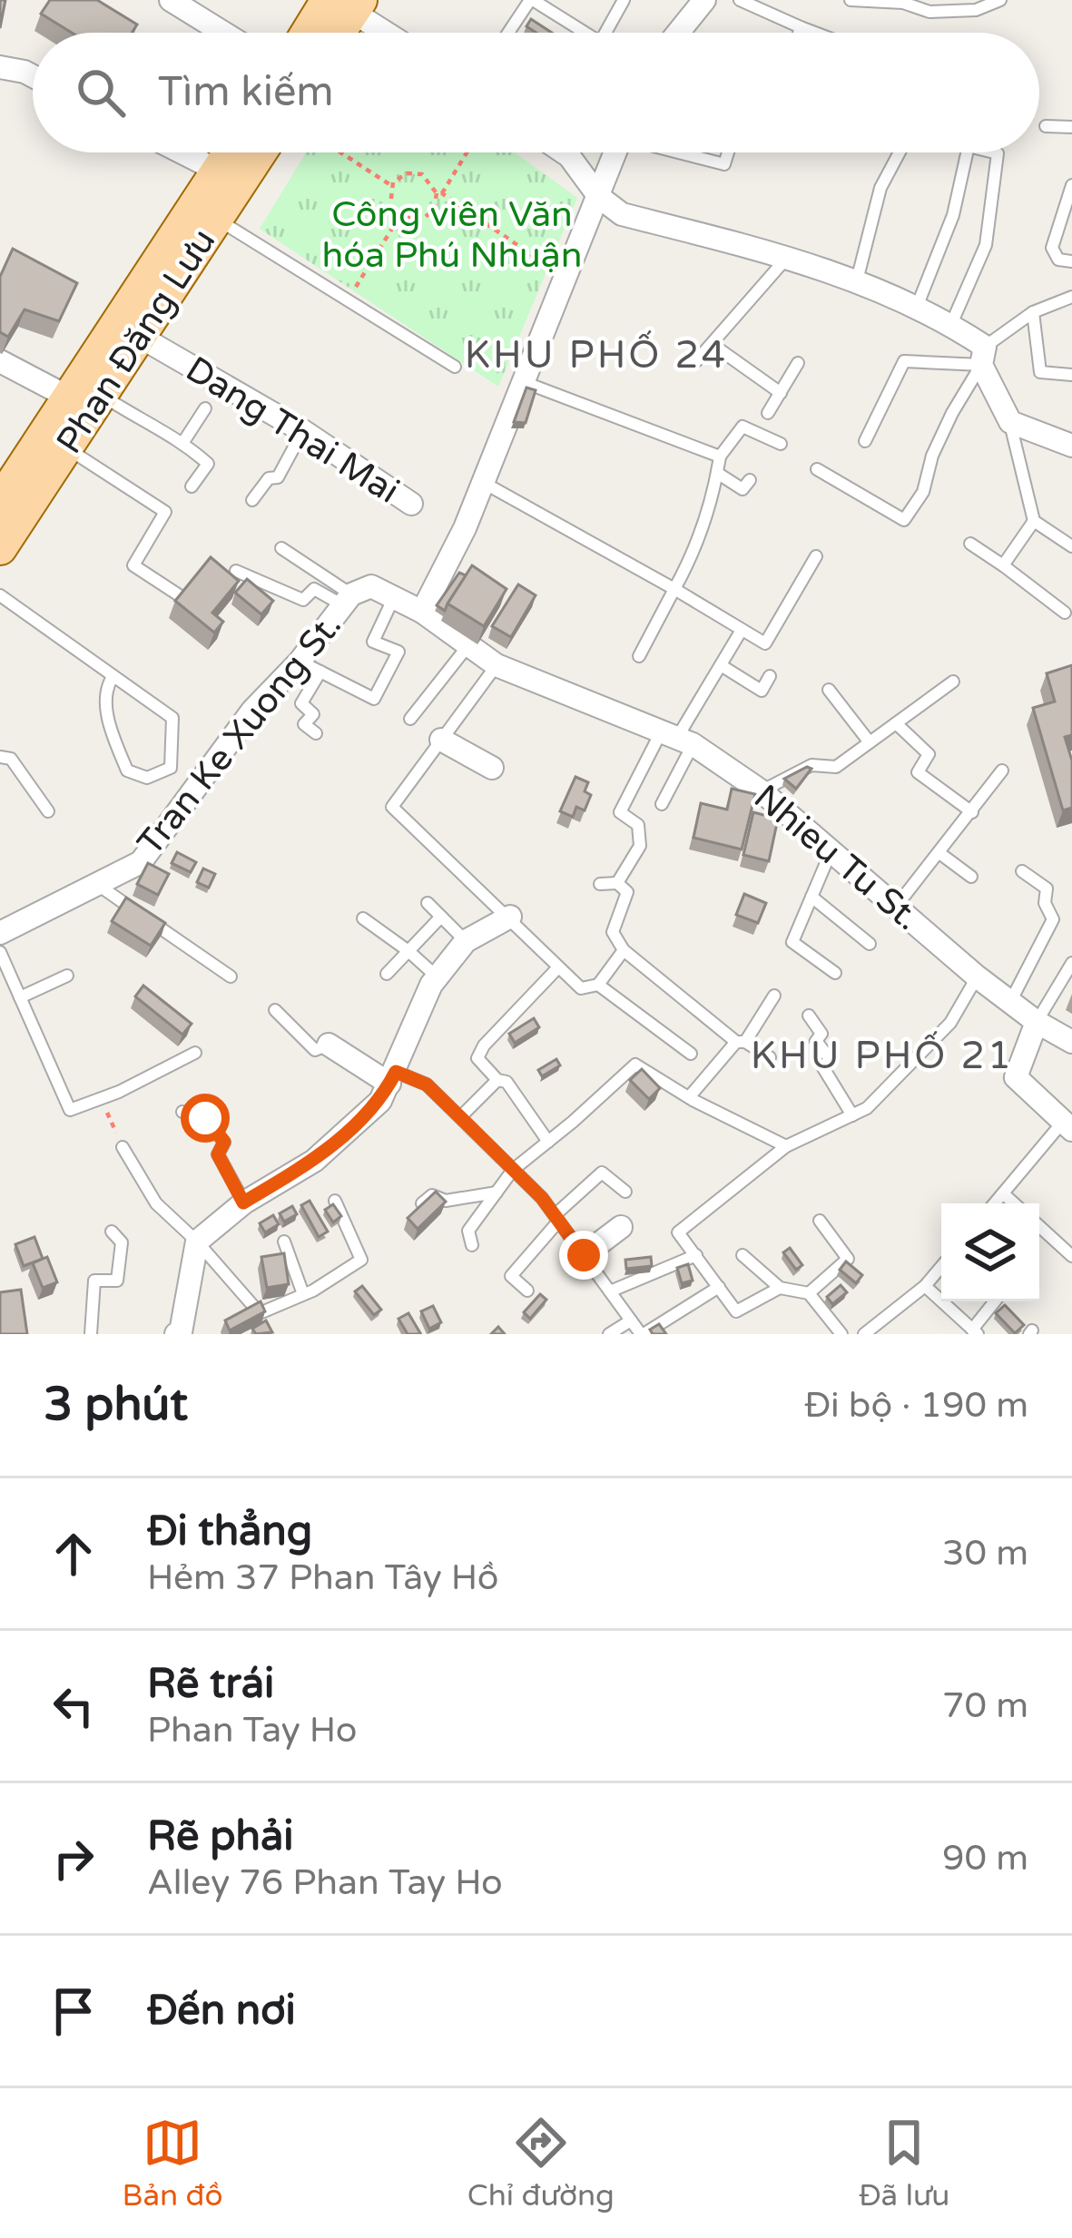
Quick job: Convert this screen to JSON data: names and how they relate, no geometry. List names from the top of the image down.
{
  "streets": {
    "main road": ["Phan Đăng Lưu"],
    "street": ["Dang Thai Mai", "Tran Ke Xuong St.", "Nhieu Tu St."]
  },
  "crossings": [
    ["Phan Đăng Lưu", "Dang Thai Mai"],
    ["Tran Ke Xuong St.", "Nhieu Tu St."]
  ],
  "districts": ["KHU PHỐ 24", "KHU PHỐ 21"],
  "parks": ["Công viên Văn hóa Phú Nhuận"],
  "page": {
    "search": "Tìm kiếm",
    "heading": ["3 phút", "Đi bộ · 190 m"],
    "list": [
      ["Đi thẳng", "Hẻm 37 Phan Tây Hồ", "30 m"],
      ["Rẽ trái", "Phan Tay Ho", "70 m"],
      ["Rẽ phải", "Alley 76 Phan Tay Ho", "90 m"],
      "Đến nơi"
    ],
    "nav": ["Bản đồ", "Chỉ đường", "Đã lưu"]
  }
}
